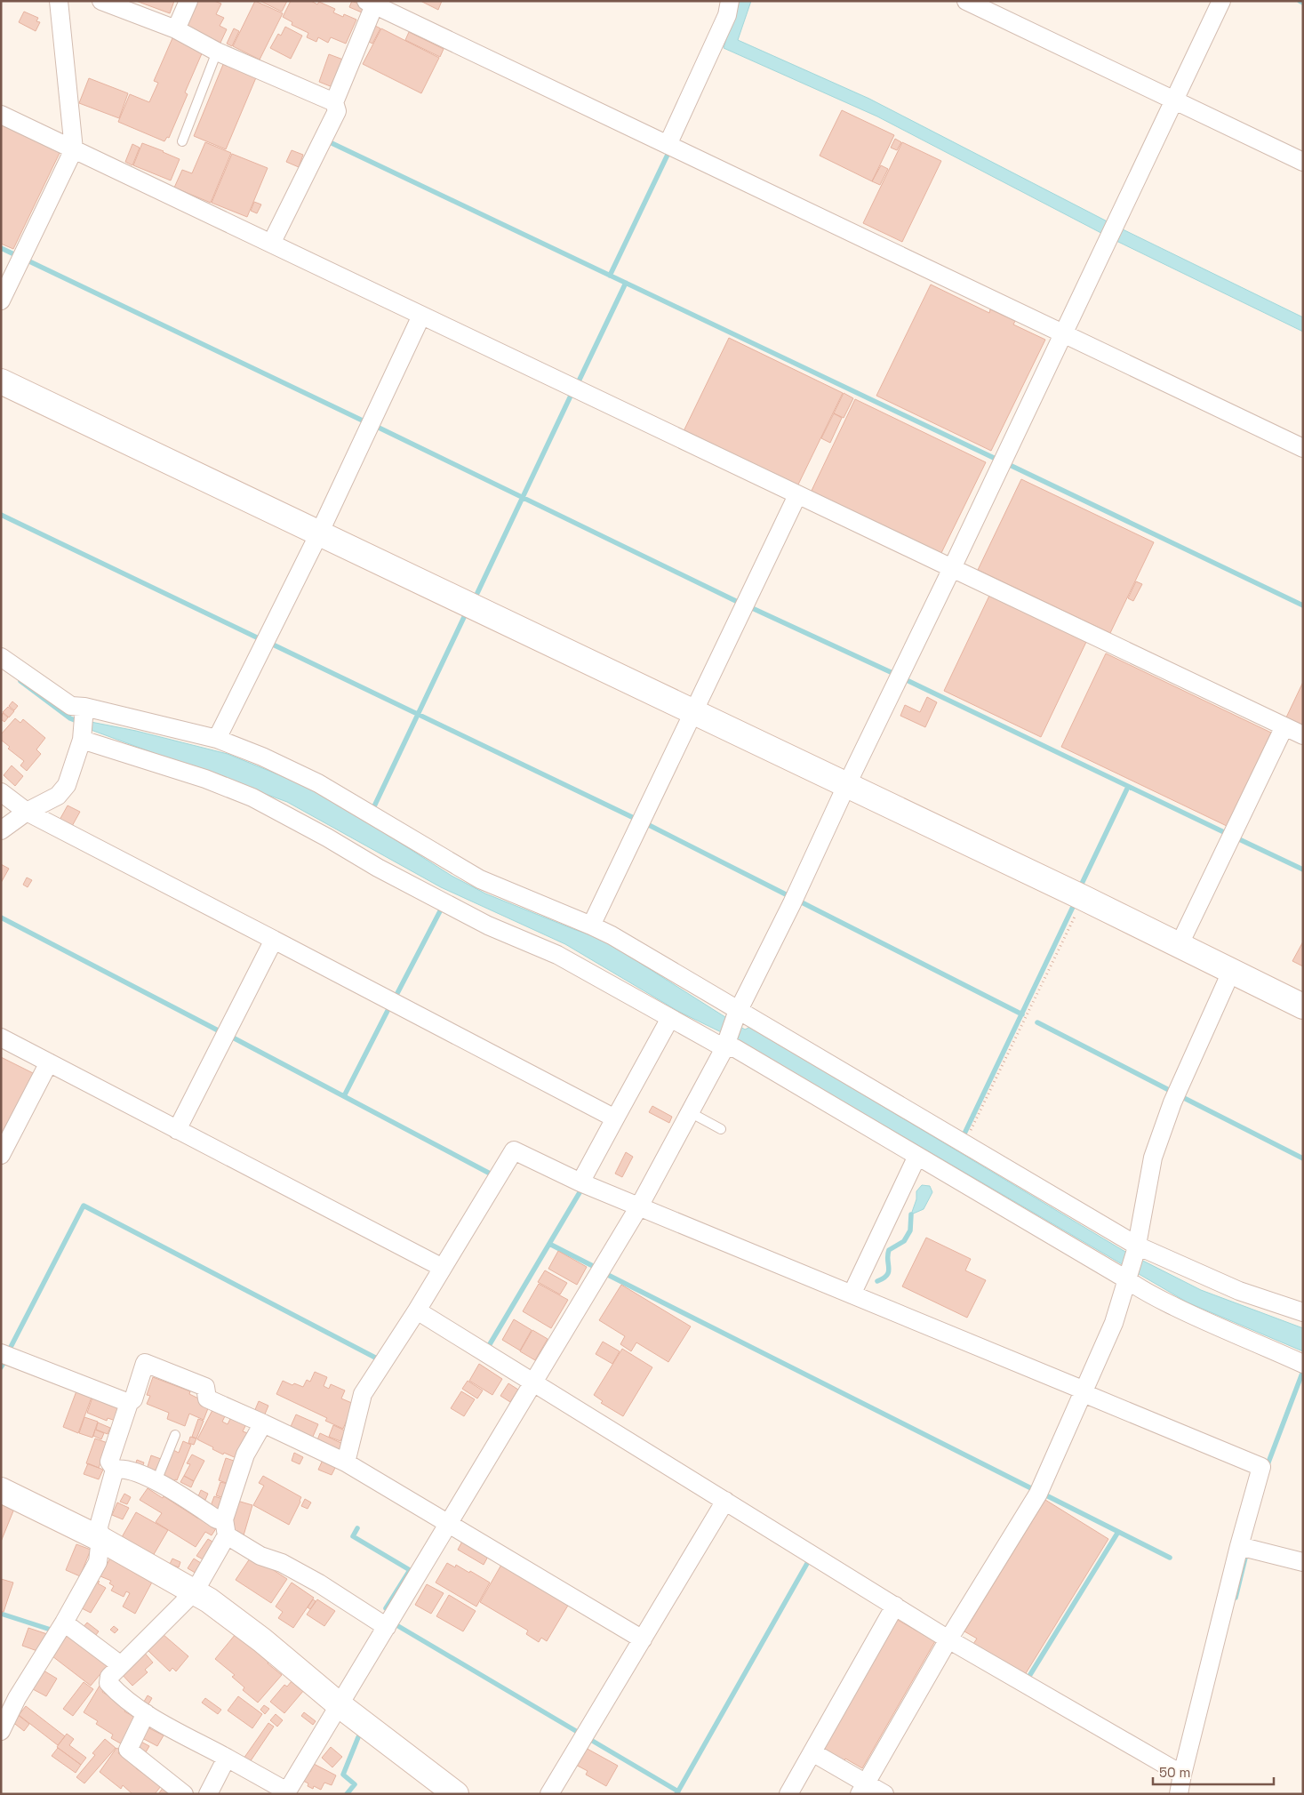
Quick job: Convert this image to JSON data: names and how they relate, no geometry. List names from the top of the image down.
{
  "scale_bar": "50 m"
}
